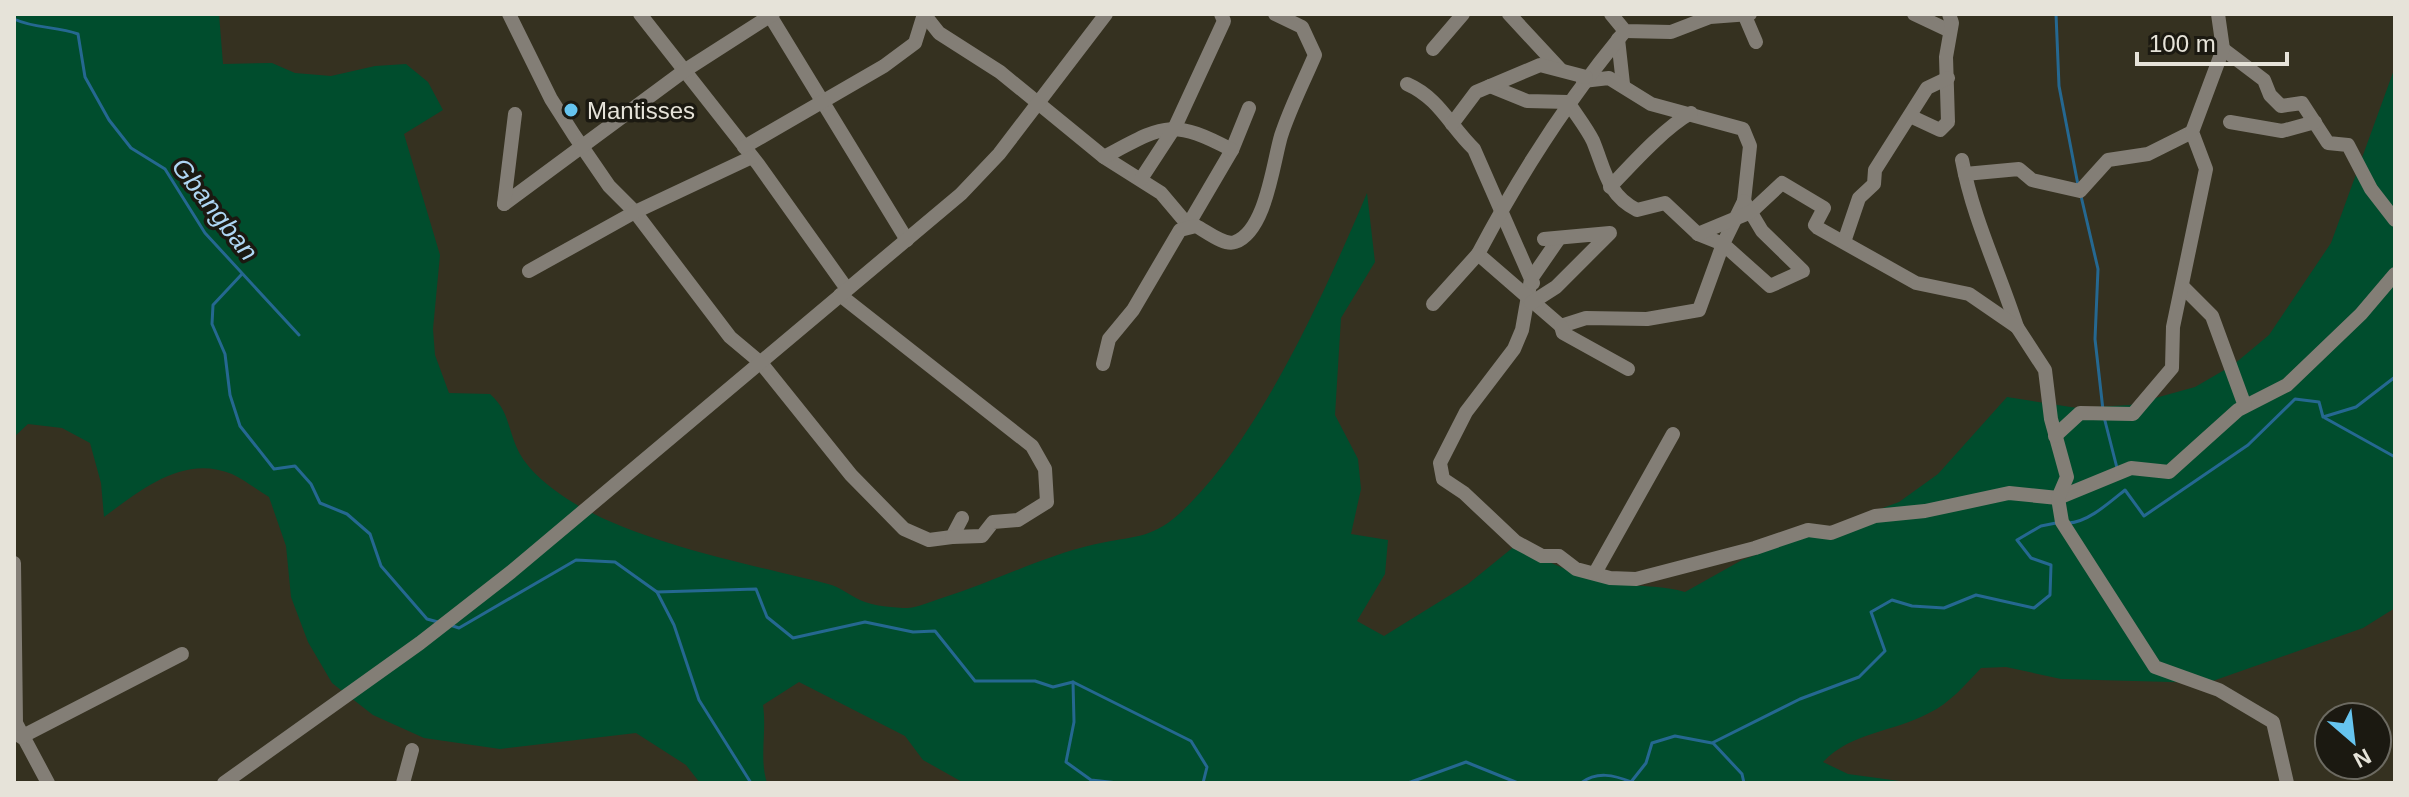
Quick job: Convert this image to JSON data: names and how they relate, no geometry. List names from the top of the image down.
{
  "water": ["Gbangban"],
  "places": ["Mantisses"],
  "scale_bar": "100 m",
  "north": "bottom right"
}
